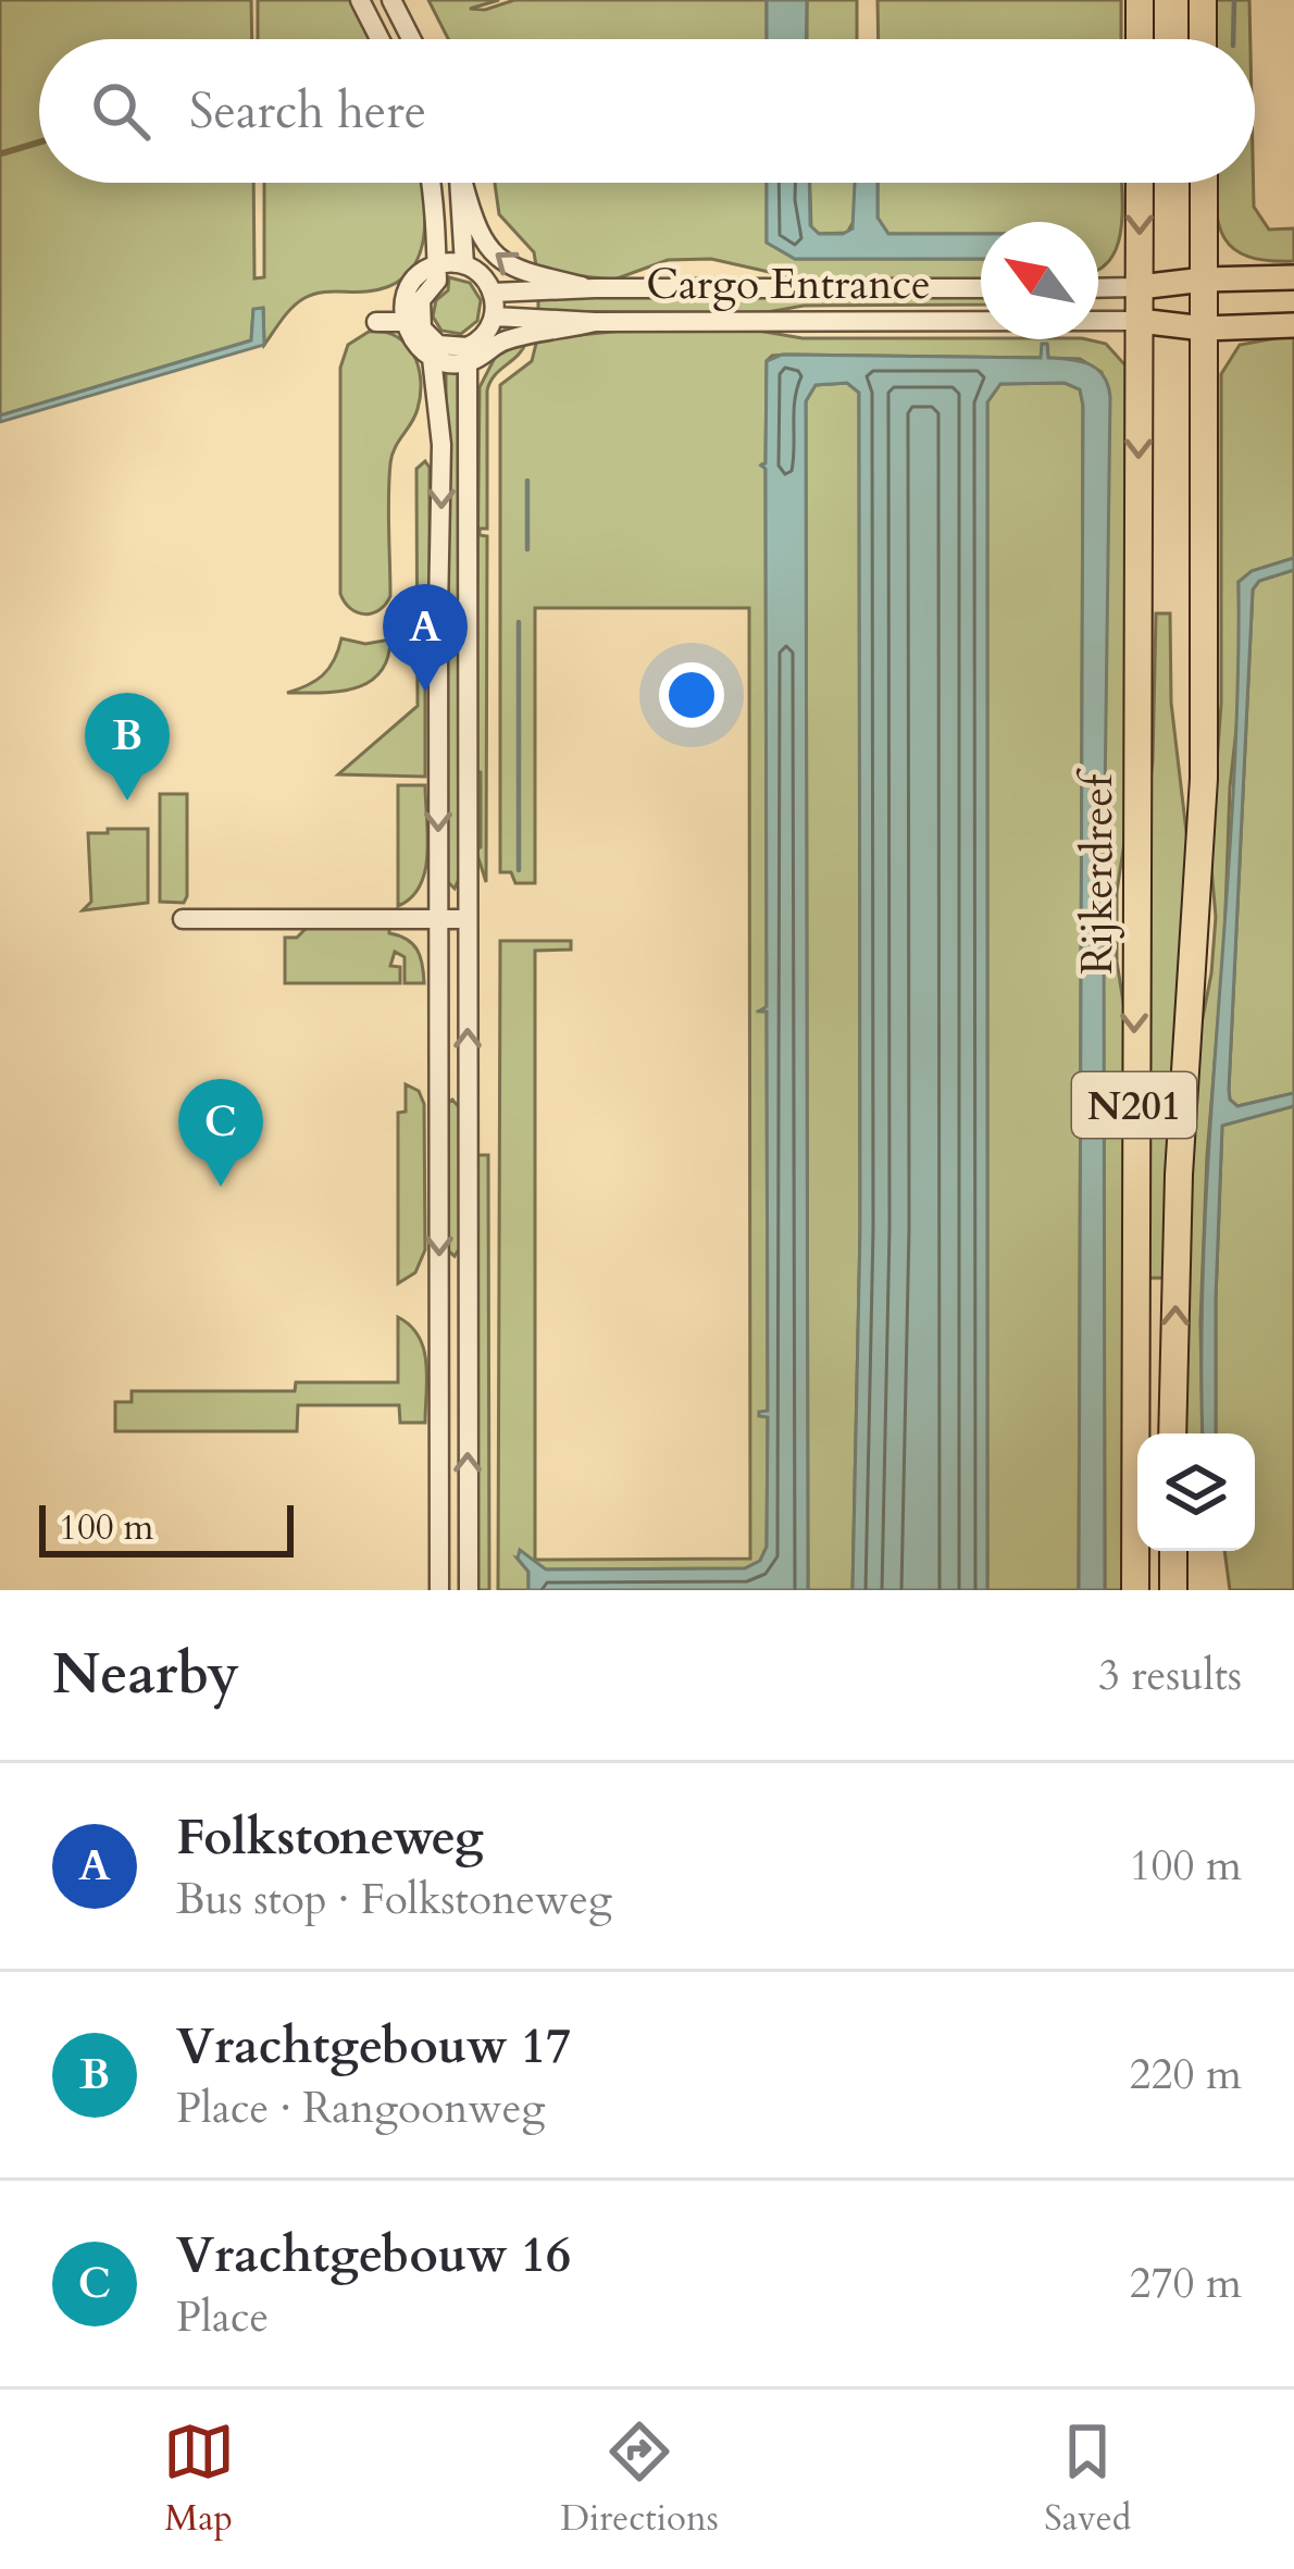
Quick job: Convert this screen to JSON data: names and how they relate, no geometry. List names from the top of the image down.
{
  "streets": {
    "highway": ["Rijkerdreef", "N201"],
    "main road": ["Cargo Entrance"]
  },
  "crossings": [
    ["Cargo Entrance", "Rijkerdreef"],
    ["Cargo Entrance", "N201"]
  ],
  "scale_bar": "100 m",
  "north": "top left",
  "page": {
    "search": "Search here",
    "pins": ["A", "B", "C"],
    "scale": "100 m",
    "heading": ["Nearby", "3 results"],
    "list": [
      {
        "mark": "A",
        "name": "Folkstoneweg",
        "note": "Bus stop · Folkstoneweg",
        "value": "100 m"
      },
      {
        "mark": "B",
        "name": "Vrachtgebouw 17",
        "note": "Place · Rangoonweg",
        "value": "220 m"
      },
      {
        "mark": "C",
        "name": "Vrachtgebouw 16",
        "note": "Place",
        "value": "270 m"
      }
    ],
    "nav": ["Map", "Directions", "Saved"]
  }
}
